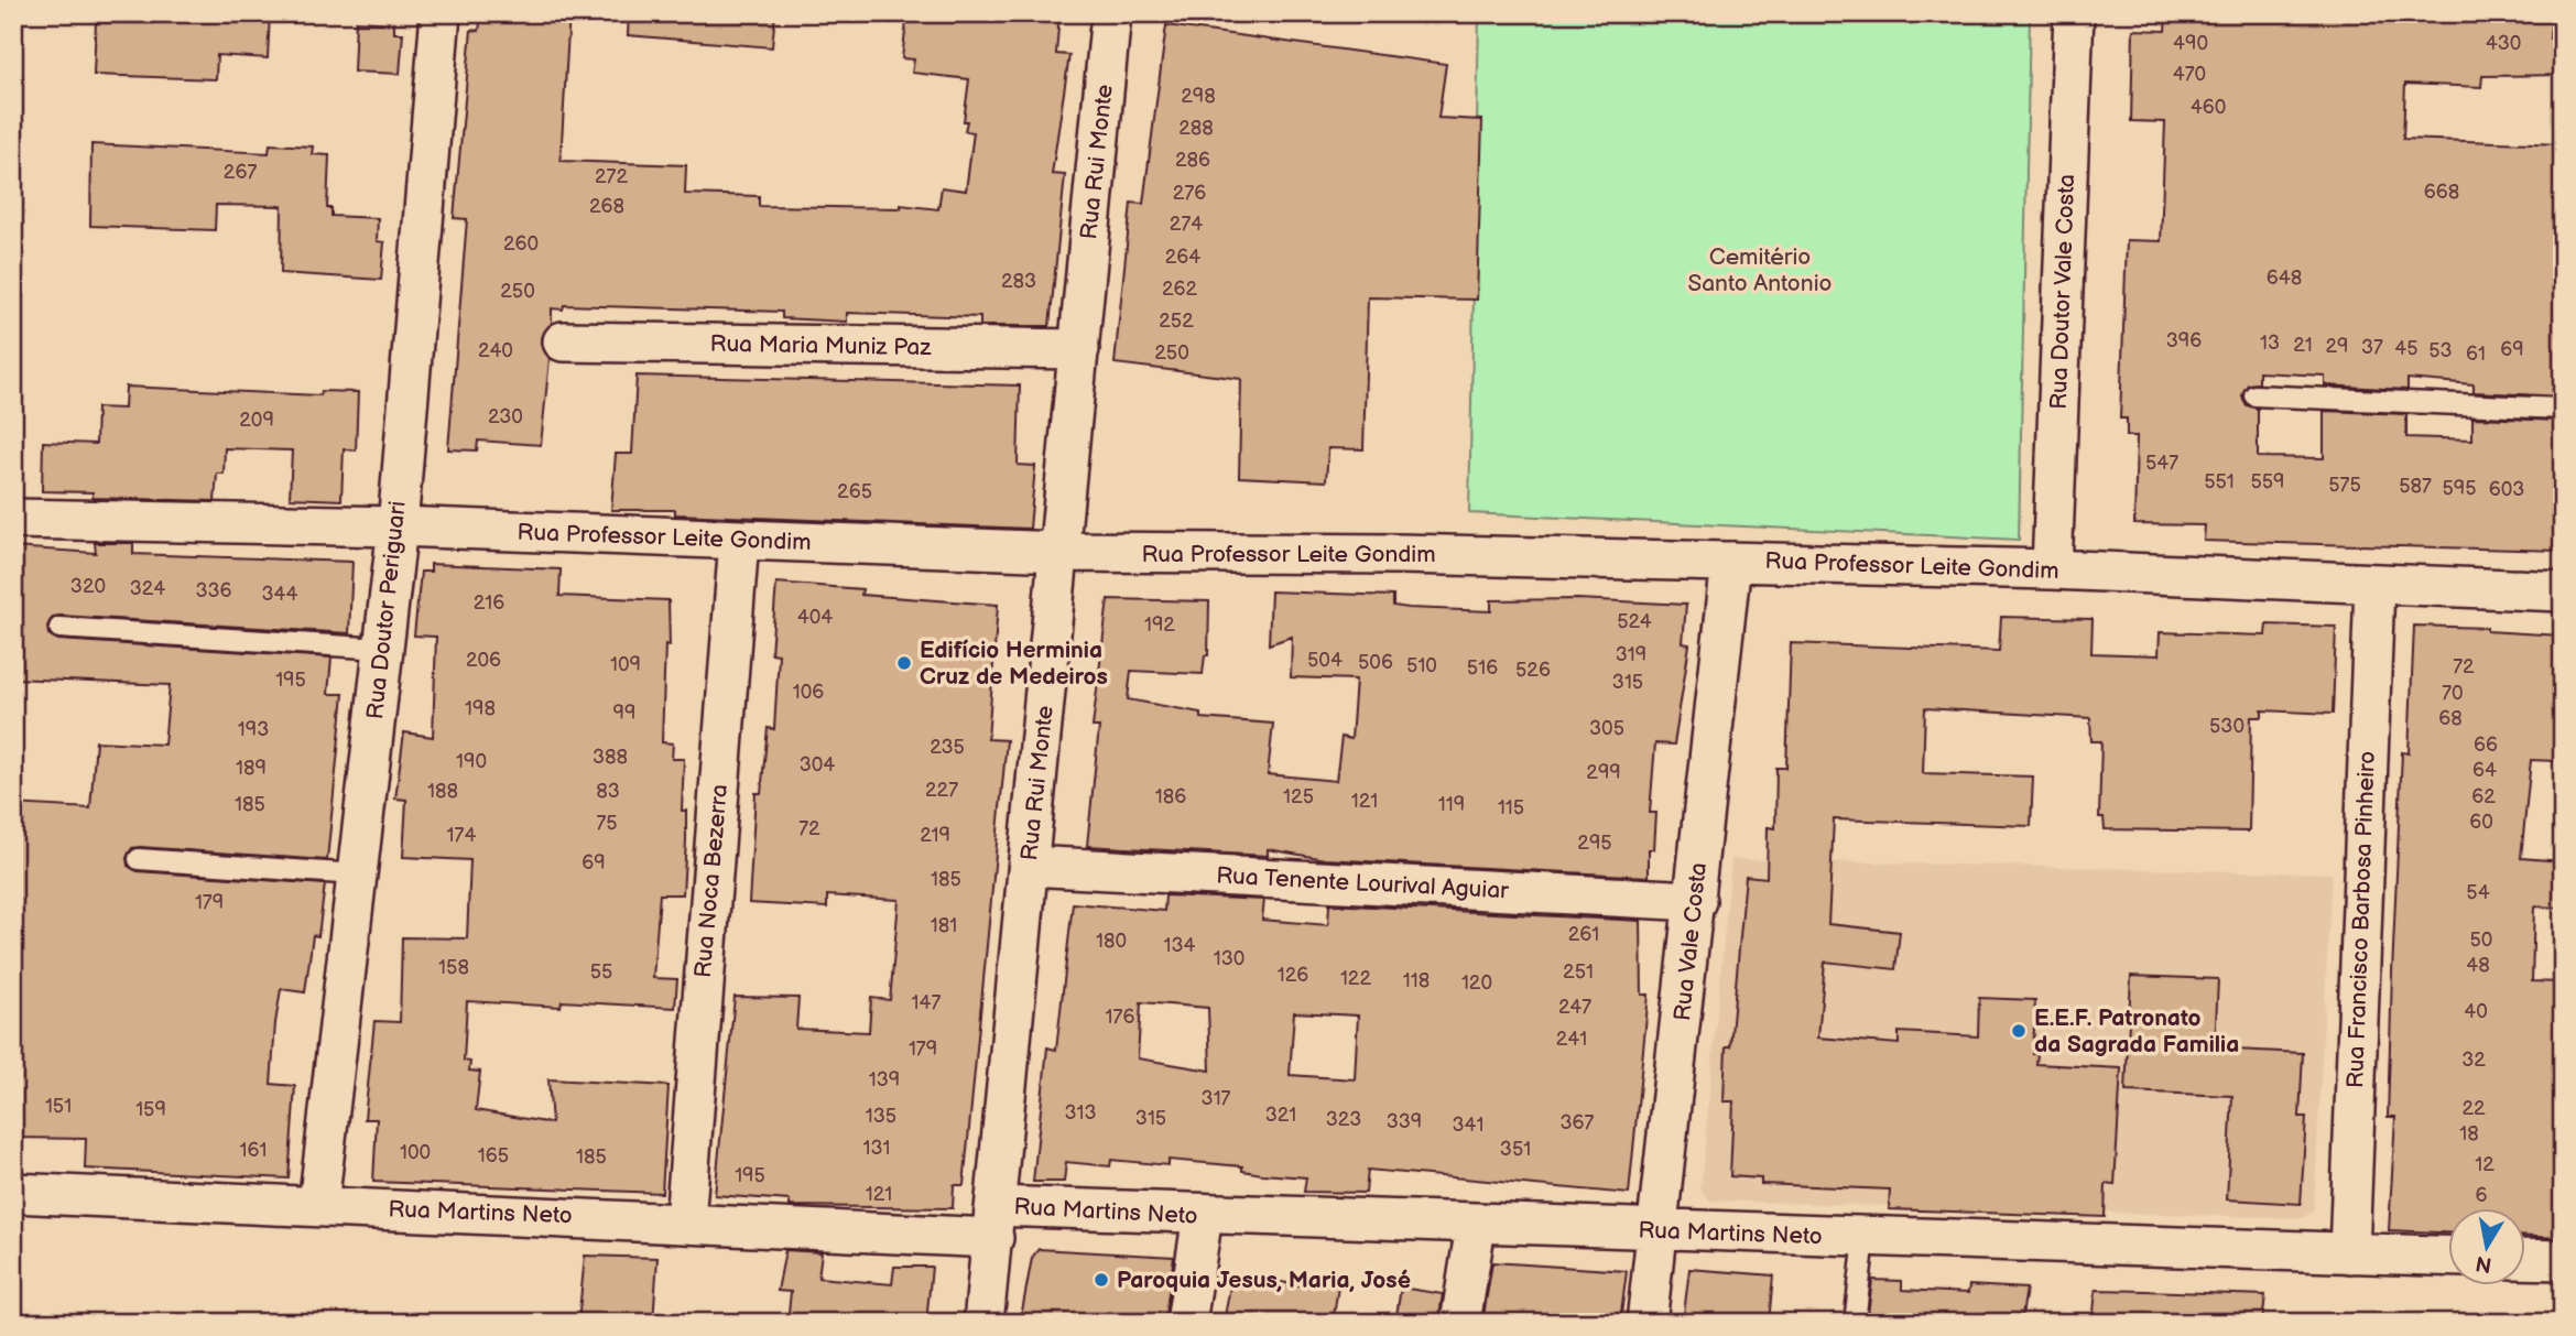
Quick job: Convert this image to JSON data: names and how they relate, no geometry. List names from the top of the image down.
{
  "streets": {
    "street": [
      "Rua Rui Monte",
      "Rua Doutor Vale Costa",
      "Rua Maria Muniz Paz",
      "Rua Professor Leite Gondim",
      "Rua Doutor Periguari",
      "Rua Noca Bezerra",
      "Rua Tenente Lourival Aguiar",
      "Rua Francisco Barbosa Pinheiro",
      "Rua Vale Costa",
      "Rua Martins Neto"
    ]
  },
  "crossings": [
    ["Rua Rui Monte", "Rua Maria Muniz Paz"],
    ["Rua Rui Monte", "Rua Professor Leite Gondim"],
    ["Rua Rui Monte", "Rua Tenente Lourival Aguiar"],
    ["Rua Rui Monte", "Rua Martins Neto"],
    ["Rua Doutor Vale Costa", "Rua Professor Leite Gondim"],
    ["Rua Professor Leite Gondim", "Rua Doutor Periguari"],
    ["Rua Professor Leite Gondim", "Rua Noca Bezerra"],
    ["Rua Professor Leite Gondim", "Rua Francisco Barbosa Pinheiro"],
    ["Rua Professor Leite Gondim", "Rua Vale Costa"],
    ["Rua Doutor Periguari", "Rua Martins Neto"],
    ["Rua Noca Bezerra", "Rua Martins Neto"],
    ["Rua Tenente Lourival Aguiar", "Rua Vale Costa"],
    ["Rua Francisco Barbosa Pinheiro", "Rua Martins Neto"],
    ["Rua Vale Costa", "Rua Martins Neto"]
  ],
  "parks": ["Cemitério Santo Antonio"],
  "places": ["Edifício Herminia Cruz de Medeiros", "E.E.F. Patronato da Sagrada Familia", "Paroquia Jesus, Maria, José"],
  "house_numbers": [
    "490",
    "430",
    "470",
    "298",
    "460",
    "288",
    "286",
    "267",
    "272",
    "668",
    "276",
    "268",
    "274",
    "260",
    "264",
    "648",
    "283",
    "262",
    "250",
    "252",
    "396",
    "13",
    "21",
    "29",
    "37",
    "45",
    "69",
    "240",
    "53",
    "250",
    "61",
    "230",
    "209",
    "547",
    "551",
    "559",
    "575",
    "587",
    "595",
    "603",
    "265",
    "320",
    "324",
    "336",
    "344",
    "216",
    "404",
    "524",
    "192",
    "319",
    "206",
    "504",
    "506",
    "109",
    "510",
    "72",
    "516",
    "526",
    "195",
    "315",
    "106",
    "70",
    "198",
    "99",
    "68",
    "530",
    "305",
    "193",
    "66",
    "235",
    "388",
    "190",
    "304",
    "189",
    "64",
    "299",
    "227",
    "188",
    "83",
    "186",
    "125",
    "62",
    "121",
    "185",
    "119",
    "115",
    "60",
    "75",
    "72",
    "174",
    "219",
    "295",
    "69",
    "185",
    "54",
    "179",
    "181",
    "261",
    "50",
    "180",
    "134",
    "130",
    "48",
    "158",
    "55",
    "251",
    "126",
    "122",
    "118",
    "120",
    "147",
    "247",
    "40",
    "176",
    "241",
    "179",
    "32",
    "139",
    "317",
    "151",
    "22",
    "159",
    "313",
    "321",
    "135",
    "315",
    "323",
    "339",
    "367",
    "341",
    "18",
    "131",
    "351",
    "161",
    "100",
    "165",
    "185",
    "12",
    "195",
    "121",
    "6"
  ],
  "north": "bottom"
}
